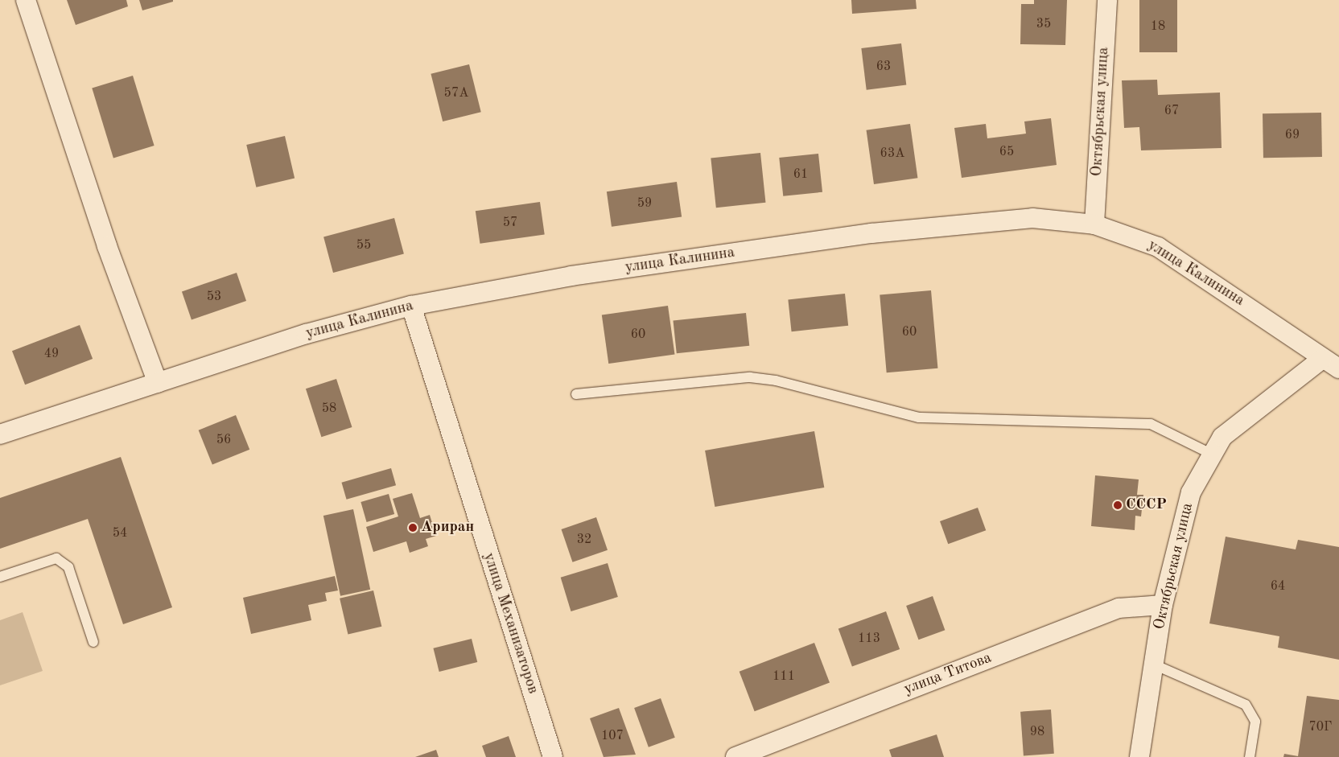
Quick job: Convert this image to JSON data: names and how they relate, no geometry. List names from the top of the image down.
{
  "streets": {
    "street": [
      "Октябрьская улица",
      "улица Калинина",
      "улица Механизаторов",
      "улица Титова"
    ]
  },
  "crossings": [
    ["Октябрьская улица", "улица Калинина"],
    ["Октябрьская улица", "улица Титова"],
    ["улица Калинина", "улица Механизаторов"]
  ],
  "places": ["СССР", "Ариран"],
  "house_numbers": [
    "35",
    "18",
    "63",
    "57А",
    "67",
    "69",
    "65",
    "63А",
    "61",
    "59",
    "57",
    "55",
    "53",
    "60",
    "60",
    "49",
    "58",
    "56",
    "54",
    "32",
    "64",
    "113",
    "111",
    "70Г",
    "98",
    "107"
  ]
}
